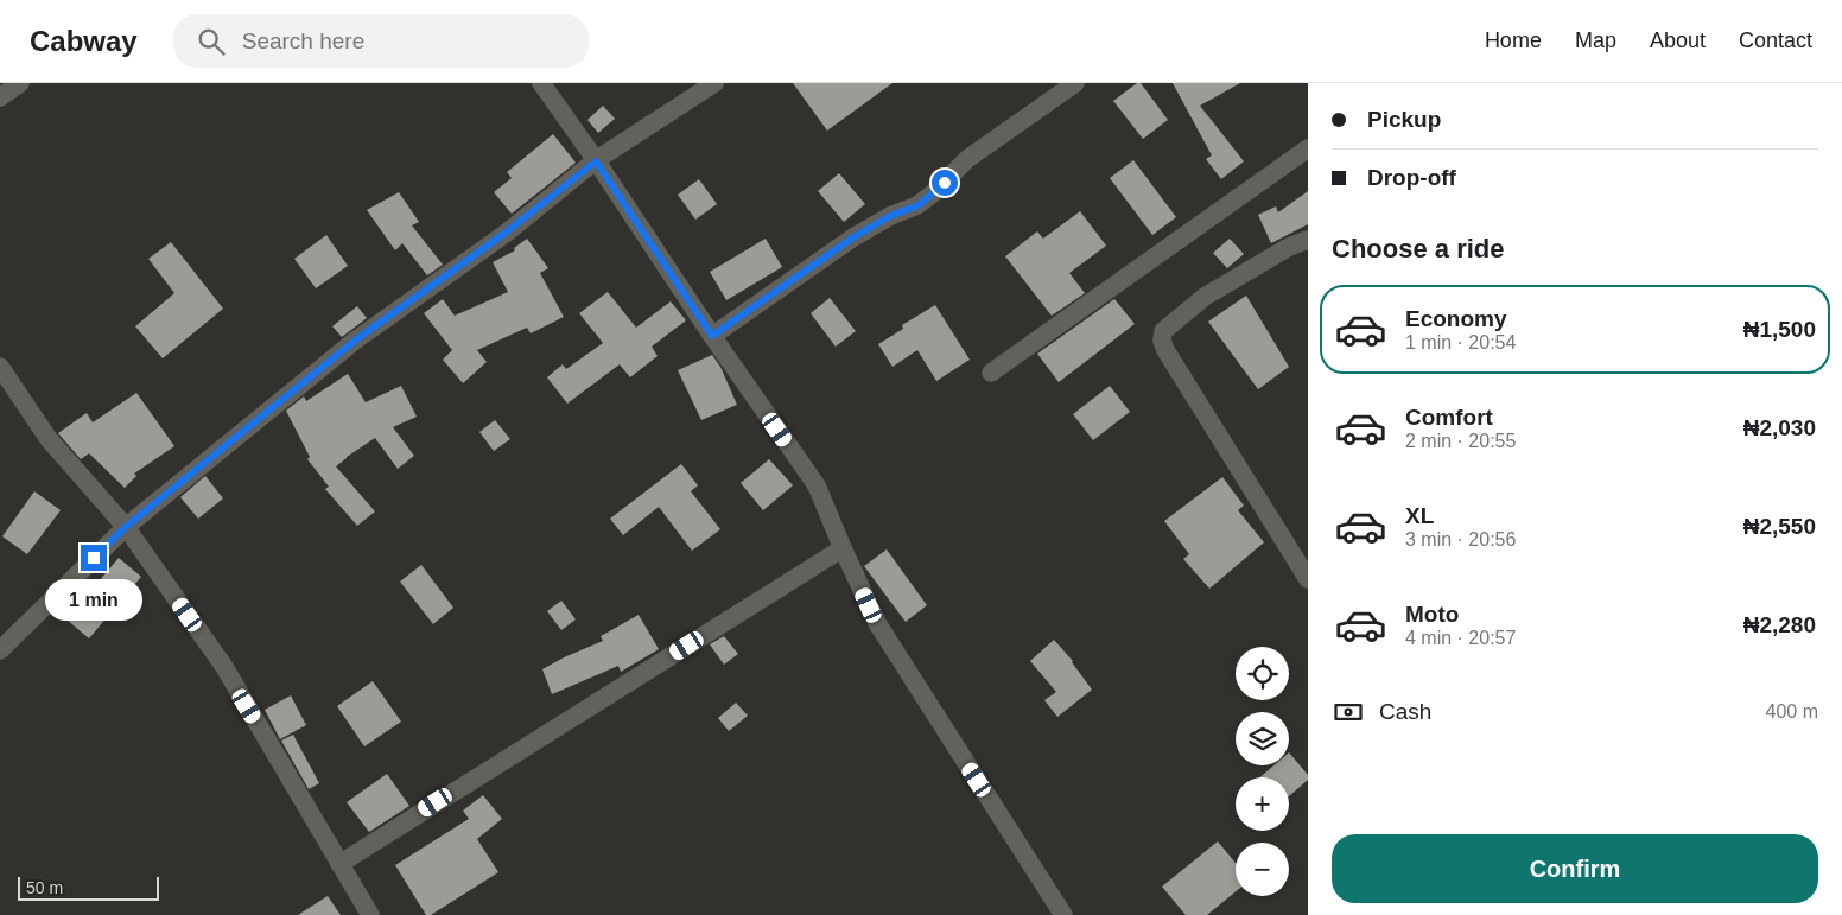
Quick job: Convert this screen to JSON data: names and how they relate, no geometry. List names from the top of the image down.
{
  "scale_bar": "50 m",
  "page": {
    "header": "Cabway",
    "search": "Search here",
    "nav": [
      "Home",
      "Map",
      "About",
      "Contact"
    ],
    "banner": ["Pickup", "Drop-off"],
    "heading": "Choose a ride",
    "list": [
      {
        "name": "Economy",
        "note": "1 min · 20:54",
        "value": "₦1,500"
      },
      {
        "name": "Comfort",
        "note": "2 min · 20:55",
        "value": "₦2,030"
      },
      {
        "name": "XL",
        "note": "3 min · 20:56",
        "value": "₦2,550"
      },
      {
        "name": "Moto",
        "note": "4 min · 20:57",
        "value": "₦2,280"
      }
    ],
    "bubble": "1 min",
    "map_buttons": ["+", "−"],
    "pay": ["Cash", "400 m"],
    "buttons": "Confirm",
    "scale": "50 m"
  }
}
